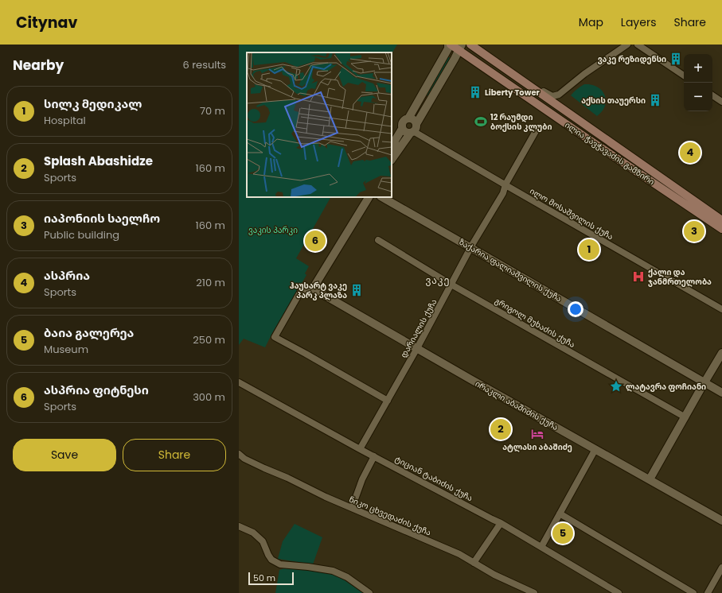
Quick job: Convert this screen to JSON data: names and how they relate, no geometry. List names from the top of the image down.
{
  "streets": {
    "main road": ["ილია ჭავჭავაძის გამზირი"],
    "street": [
      "ილო მოსაშვილის ქუჩა",
      "ზაქარია ფალიაშვილის ქუჩა",
      "გრიგოლ მუხაძის ქუჩა",
      "დარიალის ქუჩა",
      "ირაკლი აბაშიძის ქუჩა",
      "ტიციან ტაბიძის ქუჩა",
      "ნიკო ცხვედაძის ქუჩა"
    ]
  },
  "crossings": [
    ["ილო მოსაშვილის ქუჩა", "დარიალის ქუჩა"],
    ["ზაქარია ფალიაშვილის ქუჩა", "დარიალის ქუჩა"],
    ["გრიგოლ მუხაძის ქუჩა", "დარიალის ქუჩა"],
    ["დარიალის ქუჩა", "ირაკლი აბაშიძის ქუჩა"],
    ["დარიალის ქუჩა", "ტიციან ტაბიძის ქუჩა"]
  ],
  "districts": ["ვაკე"],
  "parks": ["ვაკის პარკი"],
  "places": {
    "building": [
      "ვაკე რეზიდენსი",
      "Liberty Tower",
      "აქსის თაუერსი",
      "ჰაუსარტ ვაკე პარკ პლაზა"
    ],
    "sports": ["12 რაუმდი ბოქსის კლუბი"],
    "hospital": ["ქალი და ჯანმრთელობა"],
    "place": ["ლატავრა ფოჩიანი"],
    "hotel": ["ატლასი აბაშიძე"]
  },
  "scale_bar": "50 m",
  "page": {
    "header": "Citynav",
    "nav": ["Map", "Layers", "Share"],
    "heading": ["Nearby", "6 results"],
    "map_buttons": ["+", "−"],
    "list": [
      {
        "mark": "1",
        "name": "სილკ მედიკალ",
        "note": "Hospital",
        "value": "70 m"
      },
      {
        "mark": "2",
        "name": "Splash Abashidze",
        "note": "Sports",
        "value": "160 m"
      },
      {
        "mark": "3",
        "name": "იაპონიის საელჩო",
        "note": "Public building",
        "value": "160 m"
      },
      {
        "mark": "4",
        "name": "ასპრია",
        "note": "Sports",
        "value": "210 m"
      },
      {
        "mark": "5",
        "name": "ბაია გალერეა",
        "note": "Museum",
        "value": "250 m"
      },
      {
        "mark": "6",
        "name": "ასპრია ფიტნესი",
        "note": "Sports",
        "value": "300 m"
      }
    ],
    "pins": [
      "4",
      "3",
      "6",
      "1",
      "2",
      "5"
    ],
    "buttons": ["Save", "Share"],
    "scale": "50 m"
  }
}
